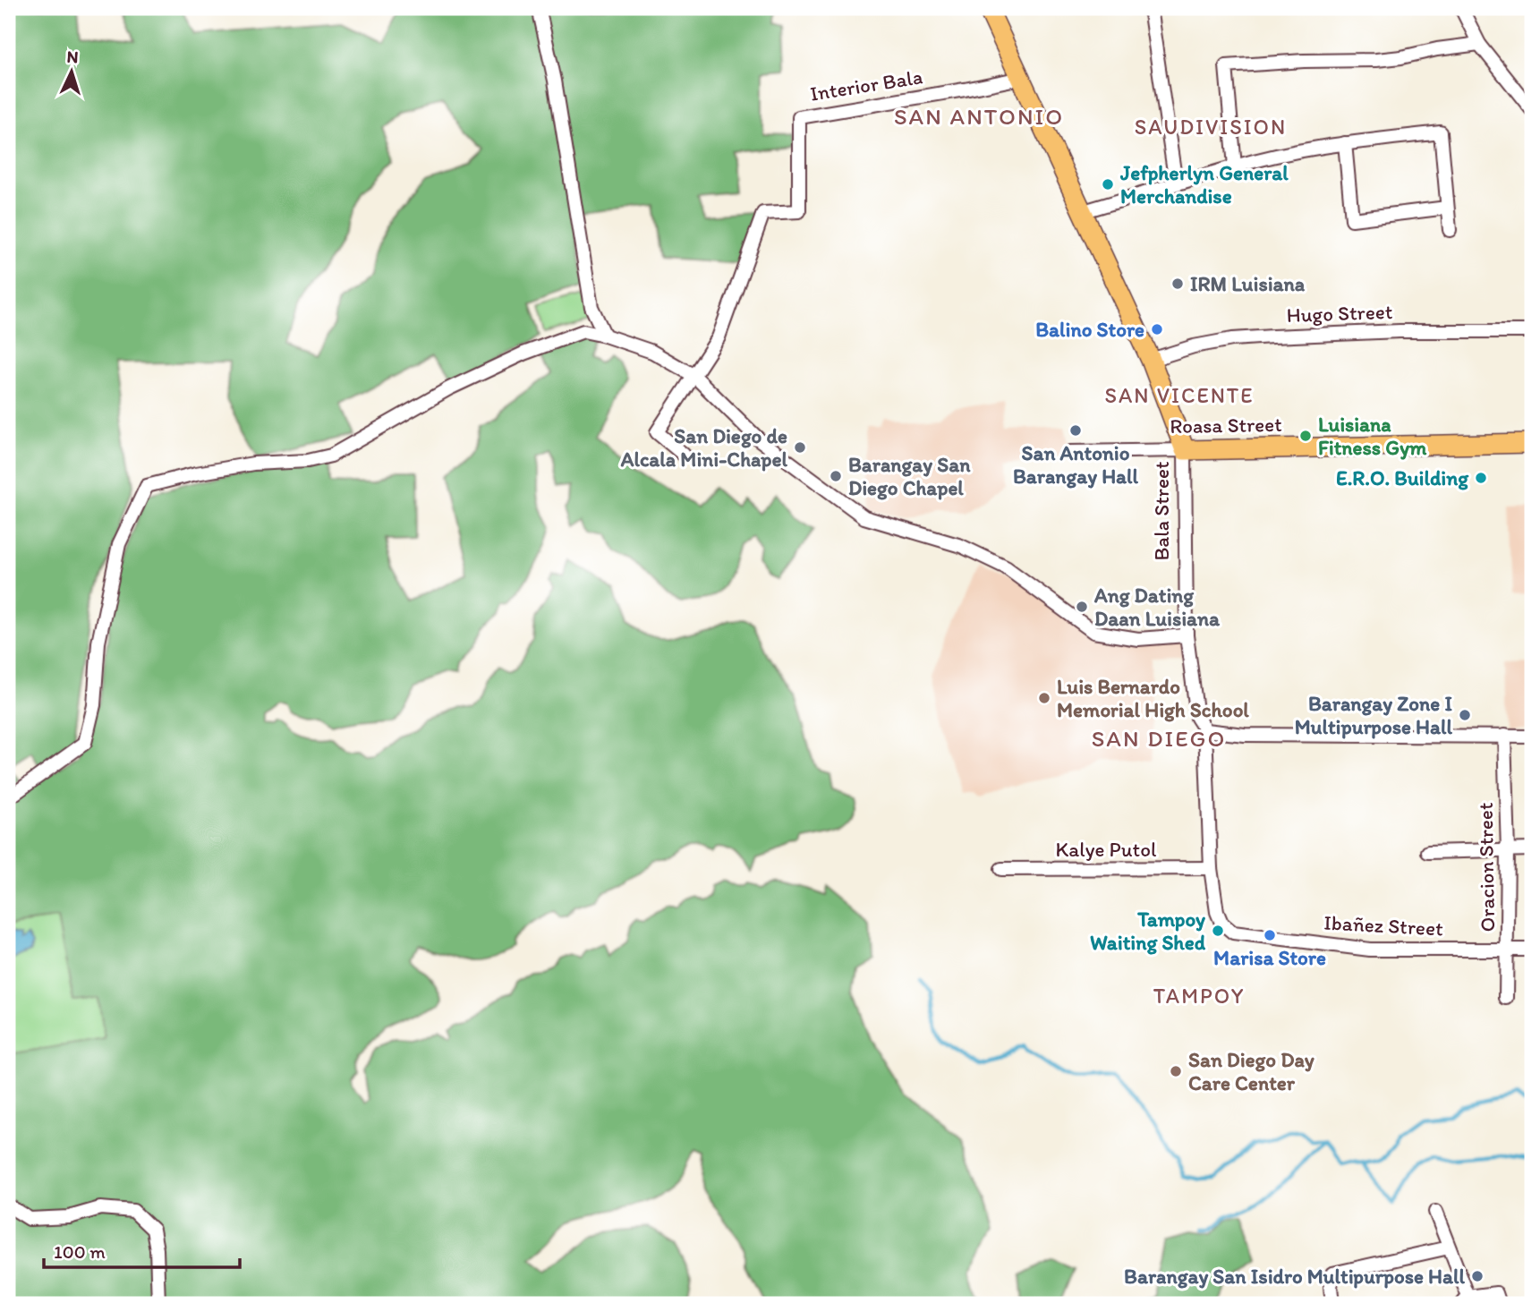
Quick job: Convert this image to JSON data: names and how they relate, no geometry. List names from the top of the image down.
{
  "streets": {
    "main road": ["Roasa Street", "Bala Street"],
    "street": [
      "Interior Bala",
      "Hugo Street",
      "Kalye Putol",
      "Oracion Street",
      "Ibañez Street"
    ]
  },
  "crossings": [
    ["Interior Bala", "Bala Street"],
    ["Hugo Street", "Bala Street"],
    ["Roasa Street", "Bala Street"],
    ["Bala Street", "Kalye Putol"],
    ["Bala Street", "Ibañez Street"],
    ["Oracion Street", "Ibañez Street"]
  ],
  "districts": [
    "SAN ANTONIO",
    "SAUDIVISION",
    "SAN VICENTE",
    "SAN DIEGO",
    "TAMPOY"
  ],
  "places": [
    "Jefpherlyn General Merchandise",
    "IRM Luisiana",
    "Balino Store",
    "San Antonio Barangay Hall",
    "Luisiana Fitness Gym",
    "San Diego de Alcala Mini-Chapel",
    "Barangay San Diego Chapel",
    "E.R.O. Building",
    "Ang Dating Daan Luisiana",
    "Luis Bernardo Memorial High School",
    "Barangay Zone I Multipurpose Hall",
    "Tampoy Waiting Shed",
    "Marisa Store",
    "San Diego Day Care Center",
    "Barangay San Isidro Multipurpose Hall"
  ],
  "scale_bar": "100 m",
  "north": "top"
}
